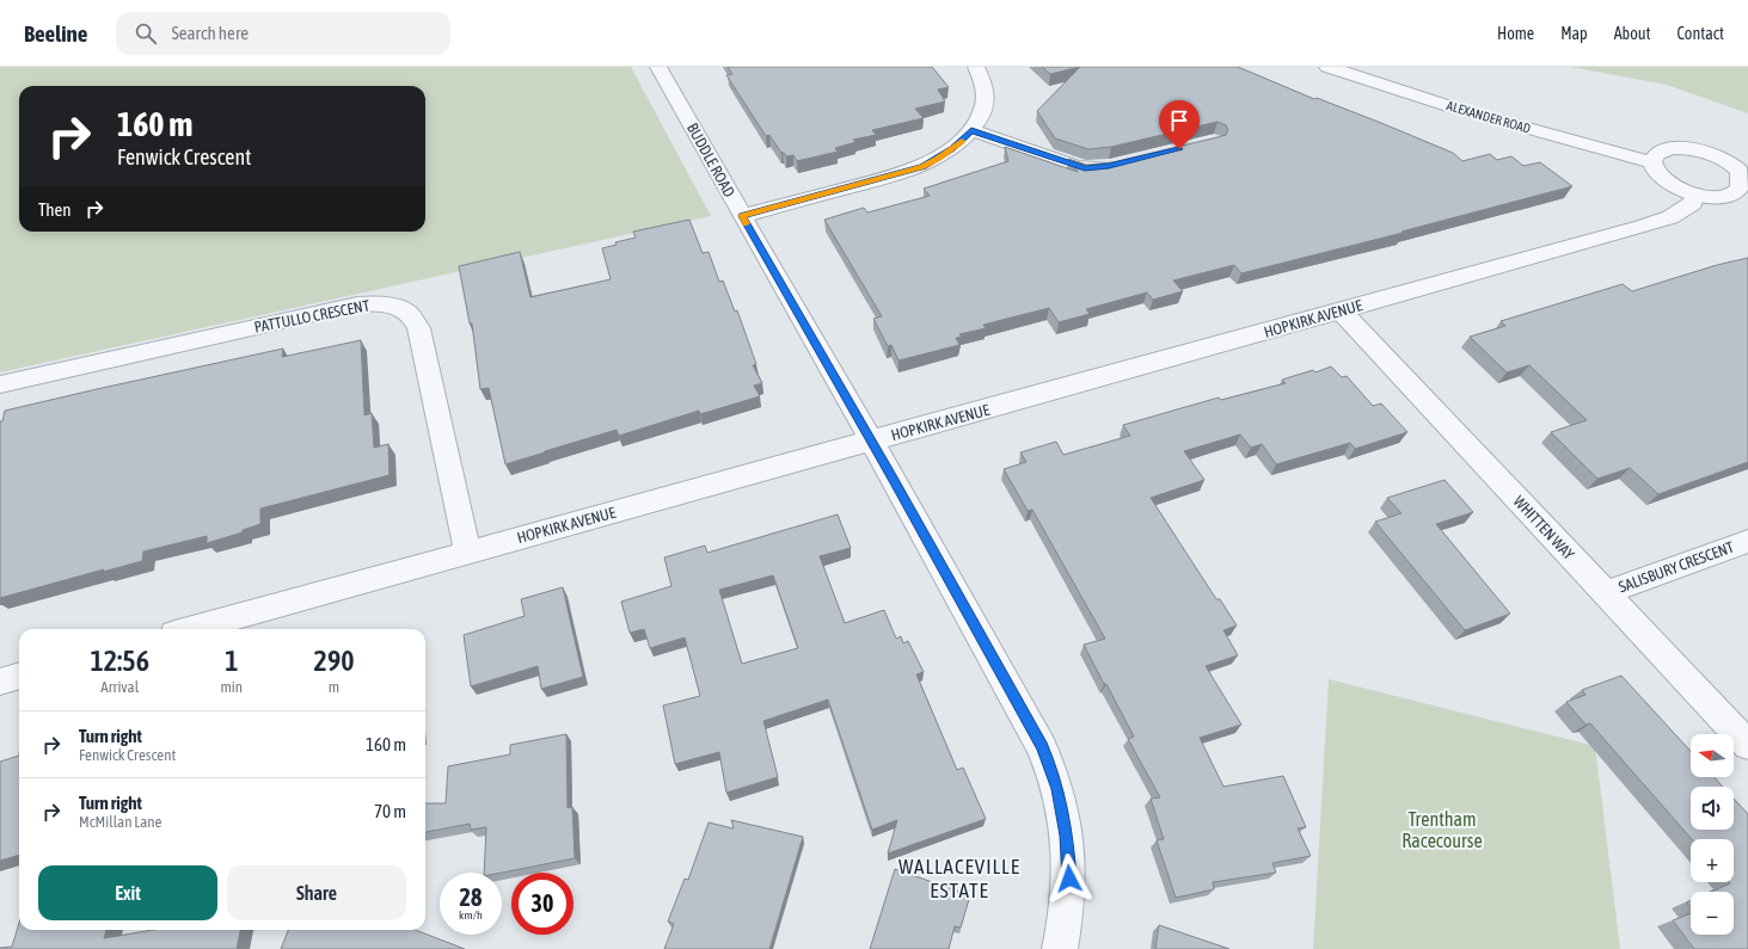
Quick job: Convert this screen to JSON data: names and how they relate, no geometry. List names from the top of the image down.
{
  "streets": {
    "street": [
      "ALEXANDER ROAD",
      "BUDDLE ROAD",
      "PATTULLO CRESCENT",
      "HOPKIRK AVENUE",
      "WHITTEN WAY",
      "SALISBURY CRESCENT"
    ]
  },
  "crossings": [
    ["BUDDLE ROAD", "HOPKIRK AVENUE"],
    ["PATTULLO CRESCENT", "HOPKIRK AVENUE"],
    ["HOPKIRK AVENUE", "WHITTEN WAY"],
    ["WHITTEN WAY", "SALISBURY CRESCENT"]
  ],
  "districts": ["WALLACEVILLE ESTATE"],
  "parks": ["Trentham Racecourse"],
  "north": "left",
  "page": {
    "header": "Beeline",
    "search": "Search here",
    "nav": [
      "Home",
      "Map",
      "About",
      "Contact"
    ],
    "turn": ["160 m", "Fenwick Crescent"],
    "then": "Then",
    "eta": [
      "12:56",
      "Arrival",
      "1",
      "min",
      "290",
      "m"
    ],
    "list": [
      {
        "name": "Turn right",
        "note": "Fenwick Crescent",
        "value": "160 m"
      },
      {
        "name": "Turn right",
        "note": "McMillan Lane",
        "value": "70 m"
      }
    ],
    "map_buttons": ["+", "−"],
    "buttons": ["Exit", "Share"],
    "speed": "28 km/h",
    "limit": "30"
  }
}
